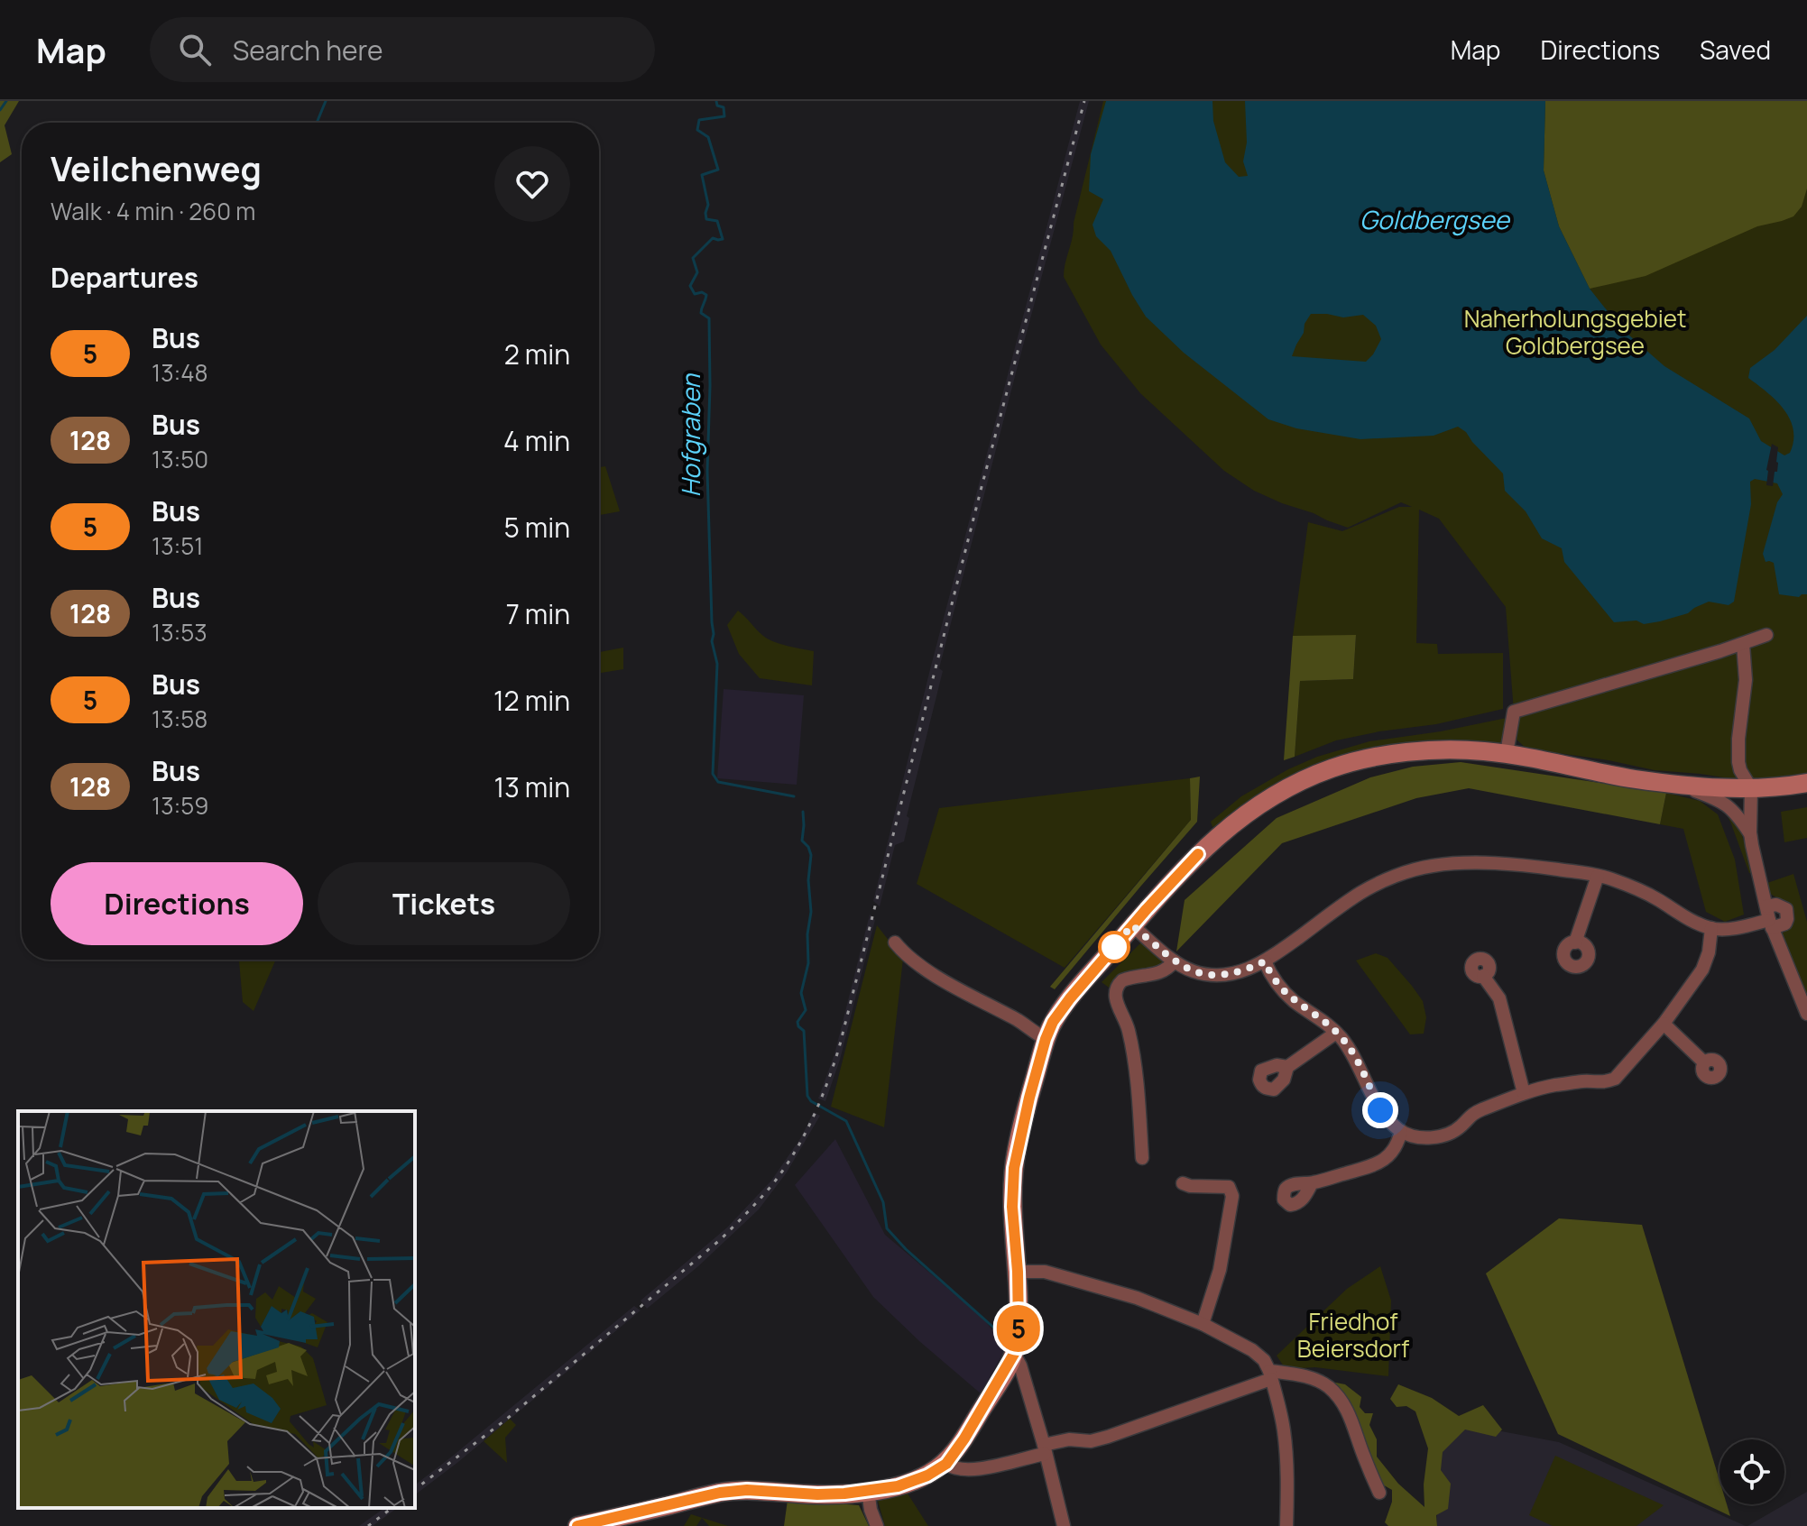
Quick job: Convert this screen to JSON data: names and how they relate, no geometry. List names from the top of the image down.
{
  "water": ["Goldbergsee", "Hofgraben"],
  "parks": ["Naherholungsgebiet Goldbergsee", "Friedhof Beiersdorf"],
  "lines": ["bus line 5"],
  "page": {
    "header": "Map",
    "search": "Search here",
    "nav": ["Map", "Directions", "Saved"],
    "on_map": "5",
    "heading": [
      ["Veilchenweg", "Walk · 4 min · 260 m"],
      "Departures"
    ],
    "list": [
      {
        "mark": "5",
        "name": "Bus",
        "note": "13:48",
        "value": "2 min"
      },
      {
        "mark": "128",
        "name": "Bus",
        "note": "13:50",
        "value": "4 min"
      },
      {
        "mark": "5",
        "name": "Bus",
        "note": "13:51",
        "value": "5 min"
      },
      {
        "mark": "128",
        "name": "Bus",
        "note": "13:53",
        "value": "7 min"
      },
      {
        "mark": "5",
        "name": "Bus",
        "note": "13:58",
        "value": "12 min"
      },
      {
        "mark": "128",
        "name": "Bus",
        "note": "13:59",
        "value": "13 min"
      }
    ],
    "buttons": ["Directions", "Tickets"]
  }
}
